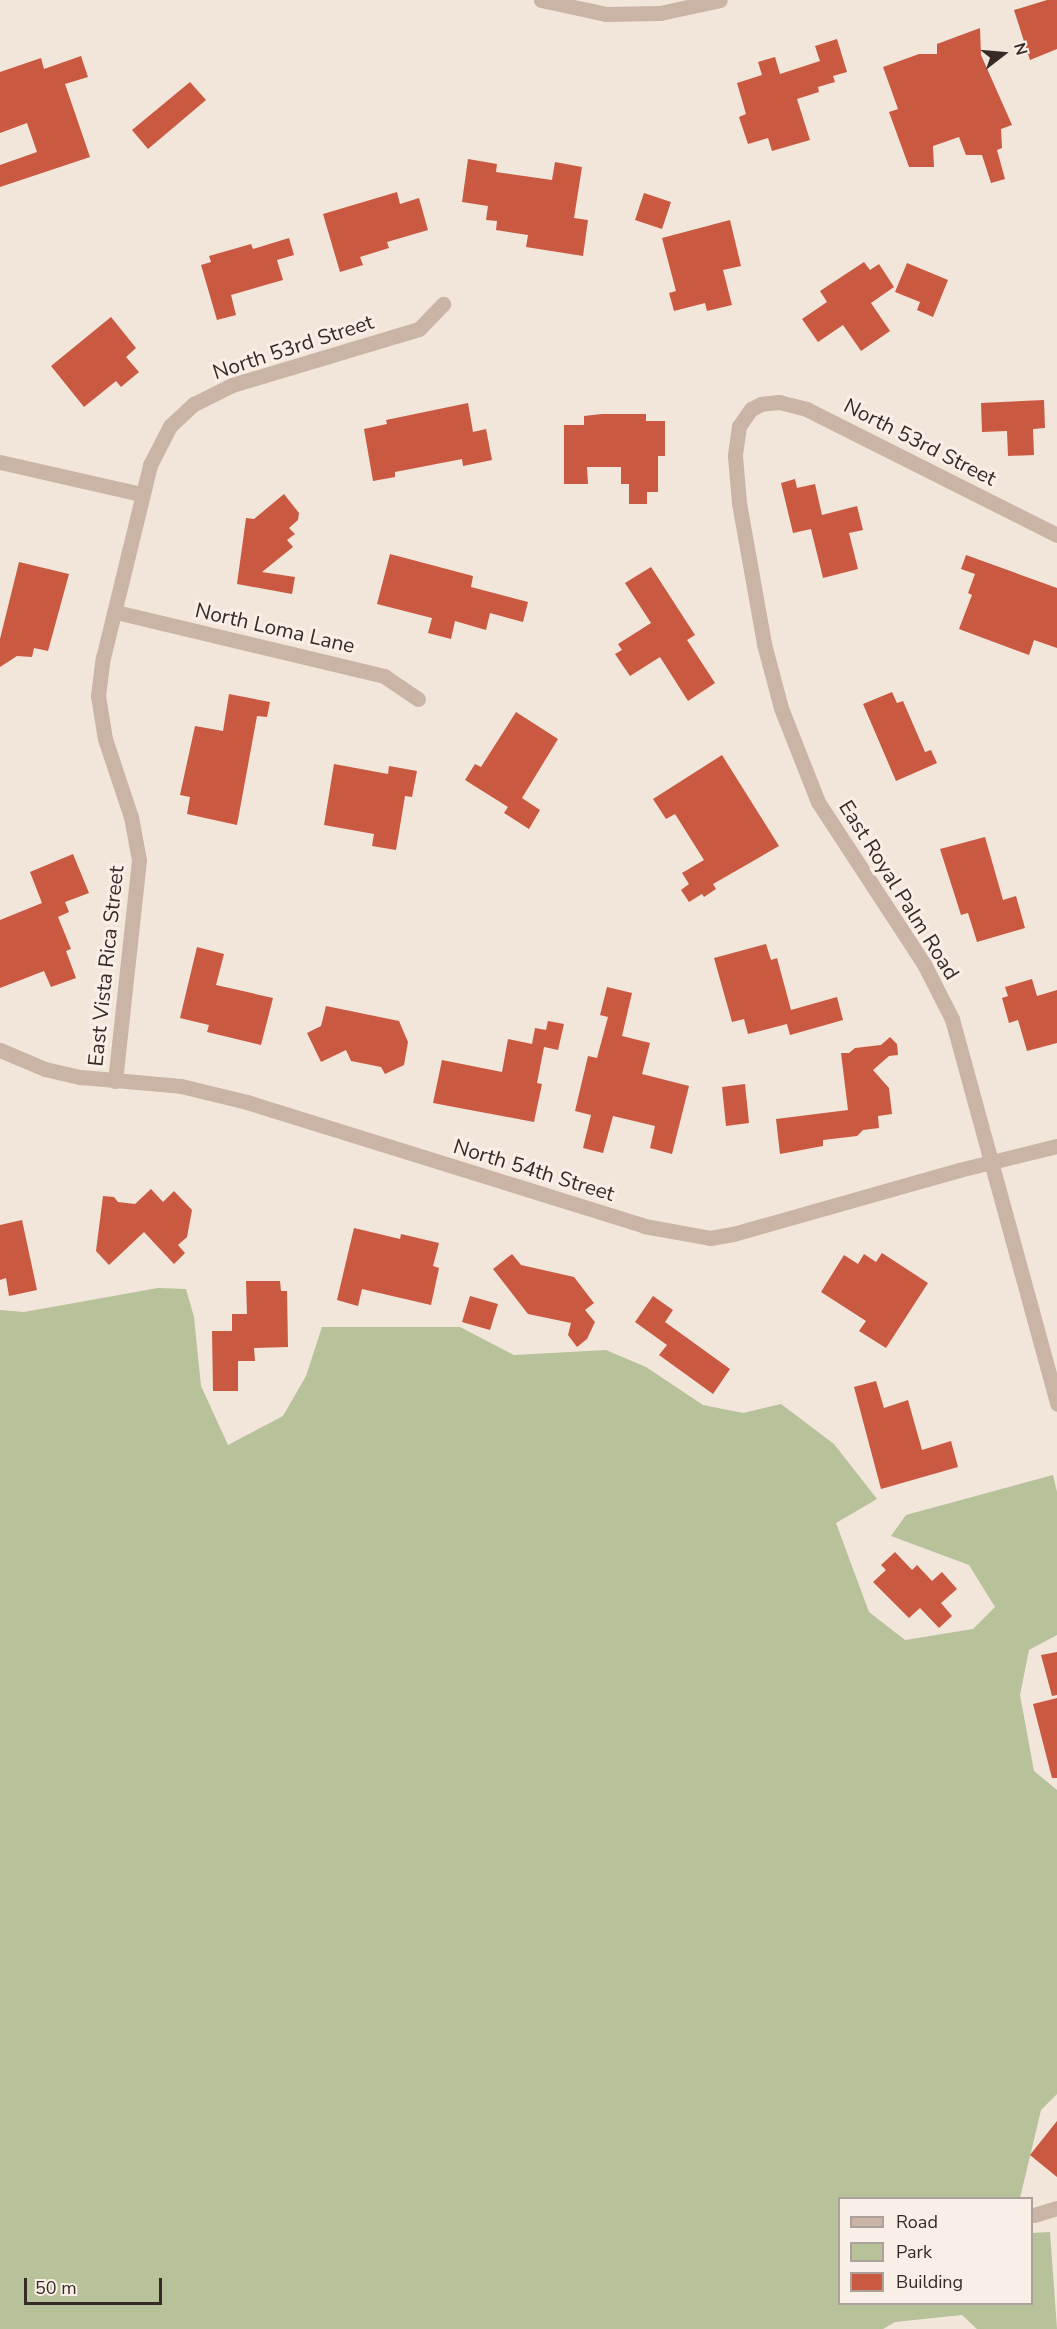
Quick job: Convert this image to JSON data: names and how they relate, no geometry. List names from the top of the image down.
{
  "streets": {
    "street": [
      "North 53rd Street",
      "North Loma Lane",
      "East Royal Palm Road",
      "East Vista Rica Street",
      "North 54th Street"
    ]
  },
  "crossings": [
    ["North 53rd Street", "North Loma Lane"],
    ["North 53rd Street", "East Royal Palm Road"],
    ["North 53rd Street", "East Vista Rica Street"],
    ["North Loma Lane", "East Vista Rica Street"],
    ["East Royal Palm Road", "North 54th Street"],
    ["East Vista Rica Street", "North 54th Street"]
  ],
  "legend": ["Road", "Park", "Building"],
  "scale_bar": "50 m",
  "north": "right"
}
